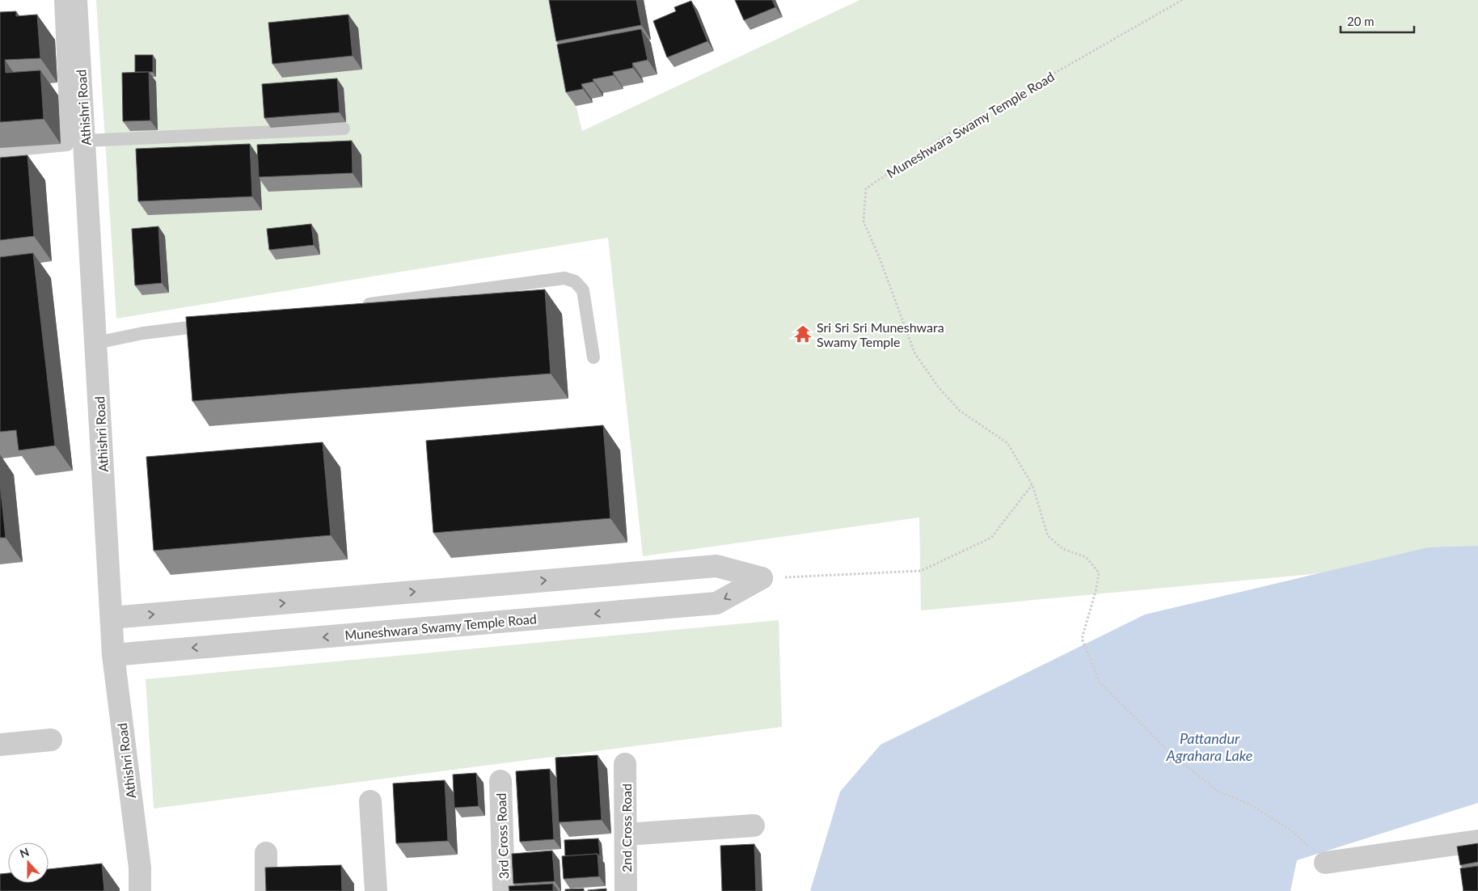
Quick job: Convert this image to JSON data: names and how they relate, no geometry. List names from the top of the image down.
{
  "streets": {
    "street": [
      "Athishri Road",
      "Muneshwara Swamy Temple Road",
      "2nd Cross Road",
      "3rd Cross Road"
    ]
  },
  "crossings": [
    ["Athishri Road", "Muneshwara Swamy Temple Road"]
  ],
  "one_way": ["Muneshwara Swamy Temple Road"],
  "water": ["Pattandur Agrahara Lake"],
  "places": {
    "temple": ["Sri Sri Sri Muneshwara Swamy Temple"]
  },
  "scale_bar": "20 m",
  "north": "top"
}
